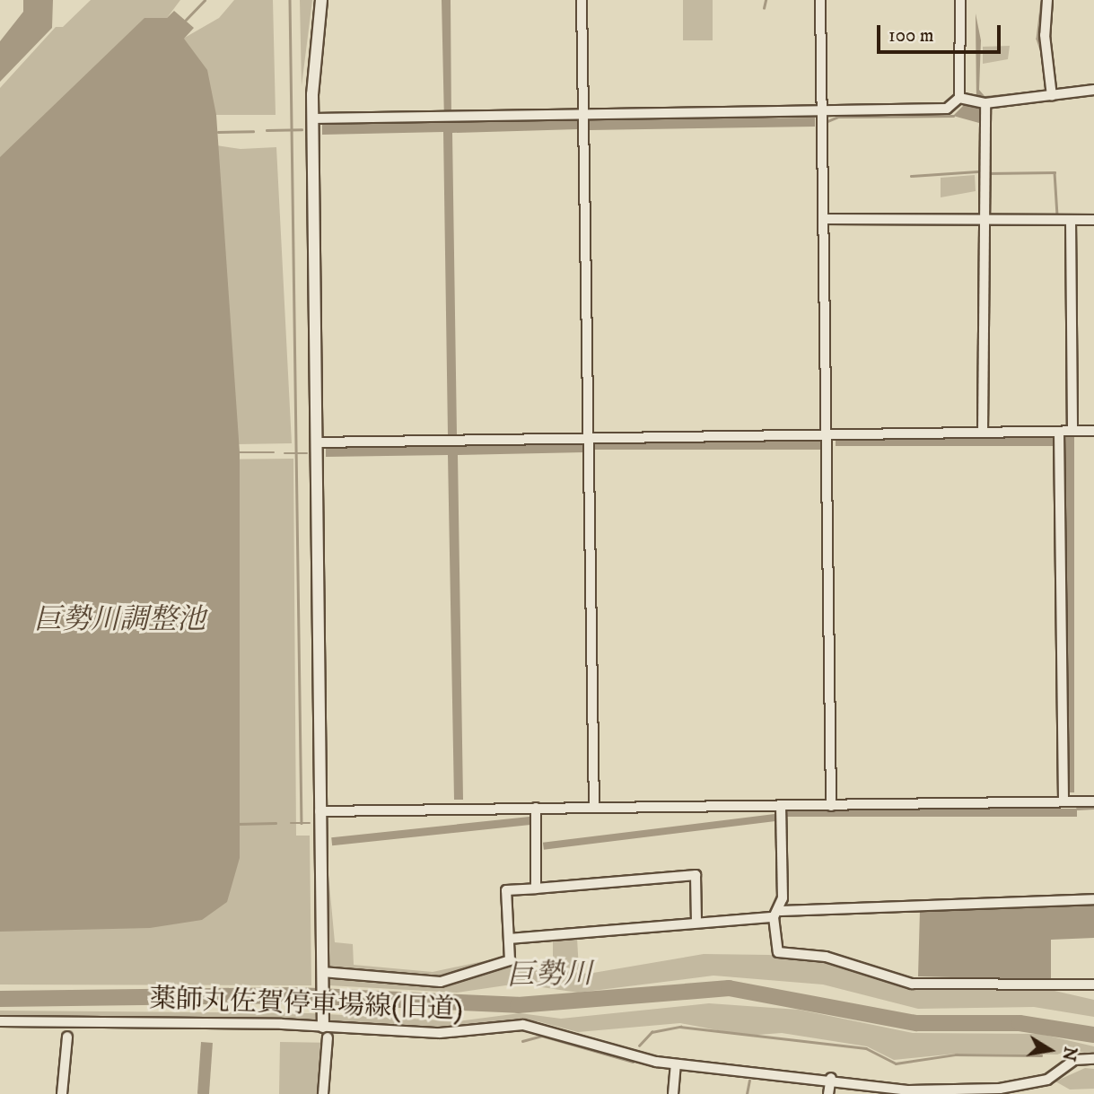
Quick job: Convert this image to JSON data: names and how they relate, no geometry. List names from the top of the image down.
{
  "streets": {
    "street": ["薬師丸佐賀停車場線(旧道)"]
  },
  "water": ["巨勢川調整池", "巨勢川"],
  "scale_bar": "100 m",
  "north": "right"
}
